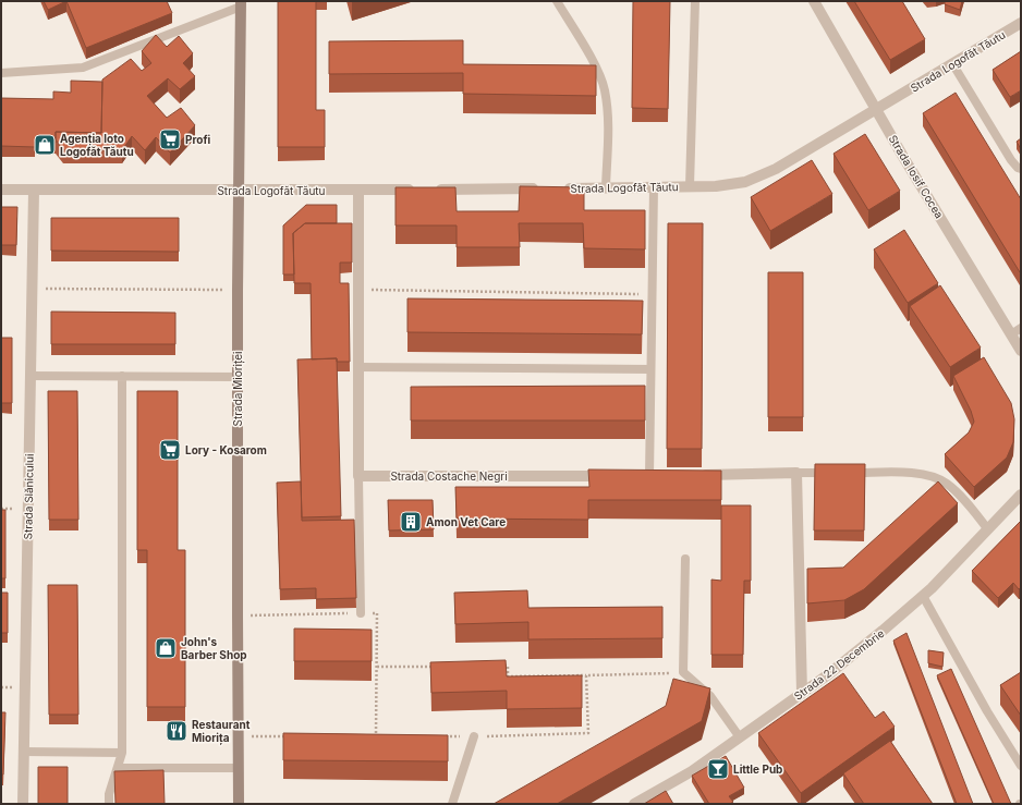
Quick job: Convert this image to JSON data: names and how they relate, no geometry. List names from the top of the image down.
{
  "streets": {
    "main road": ["Strada Mioriței"],
    "street": [
      "Strada Logofăt Tăutu",
      "Strada Iosif Cocea",
      "Strada Costache Negri",
      "Strada Slănicului",
      "Strada 22 Decembrie"
    ]
  },
  "crossings": [
    ["Strada Logofăt Tăutu", "Strada Iosif Cocea"],
    ["Strada Logofăt Tăutu", "Strada Mioriței"],
    ["Strada Logofăt Tăutu", "Strada Slănicului"]
  ],
  "places": {
    "supermarket": ["Profi", "Lory - Kosarom"],
    "shop": ["Agenția loto Logofăt Tăutu", "John's Barber Shop"],
    "building": ["Amon Vet Care"],
    "restaurant": ["Restaurant Miorița"],
    "bar": ["Little Pub"]
  }
}
